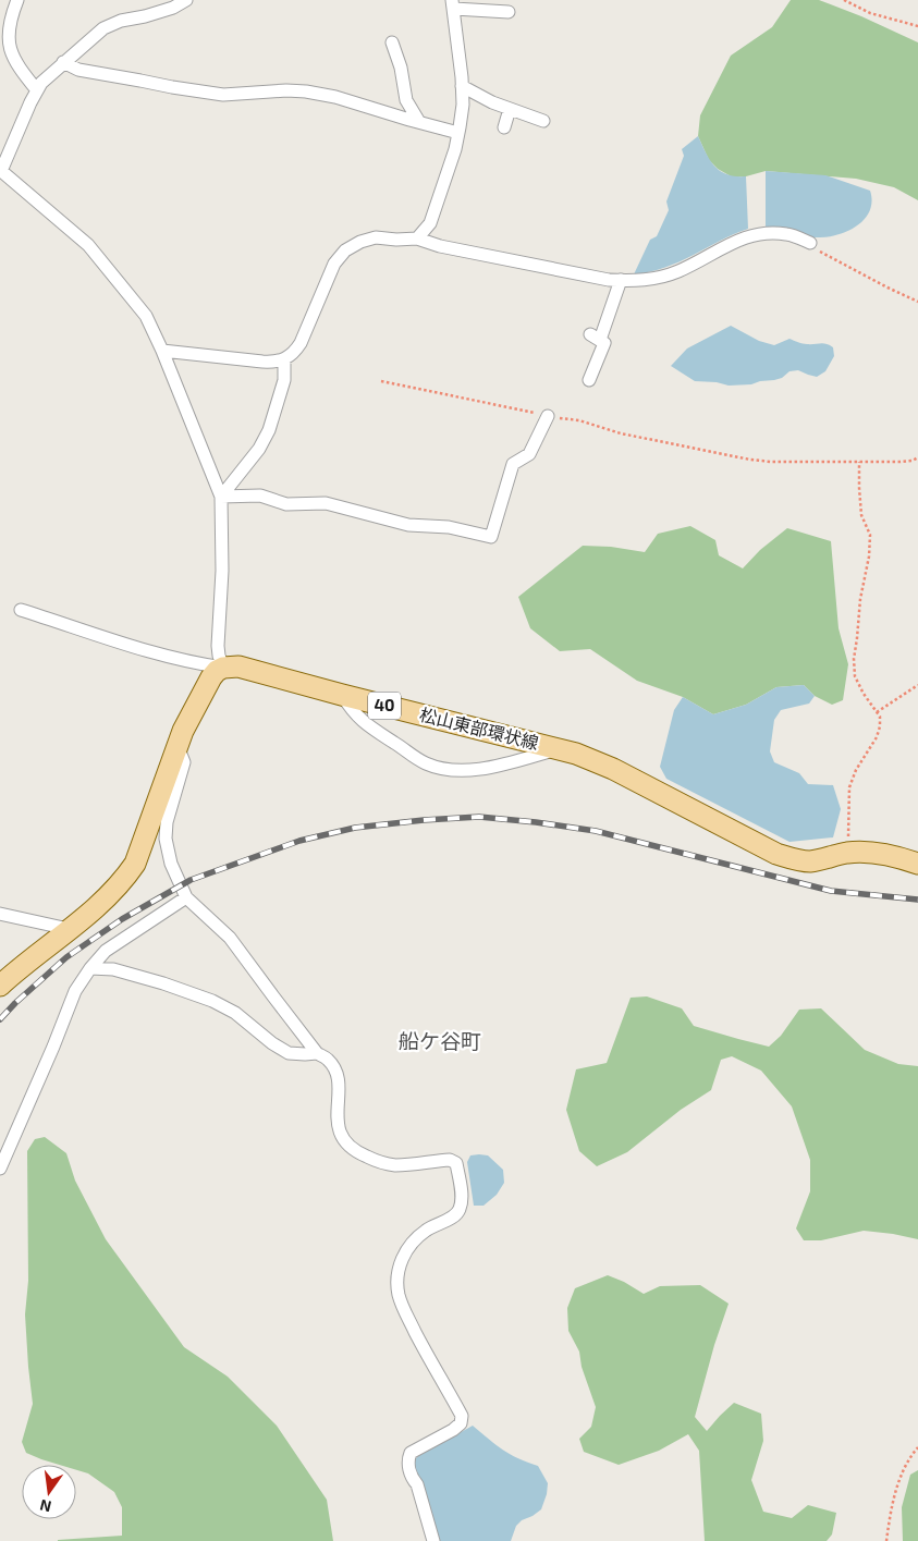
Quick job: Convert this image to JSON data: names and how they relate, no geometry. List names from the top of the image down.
{
  "streets": {
    "main road": ["40", "松山東部環状線"]
  },
  "districts": ["船ケ谷町"],
  "north": "bottom"
}
